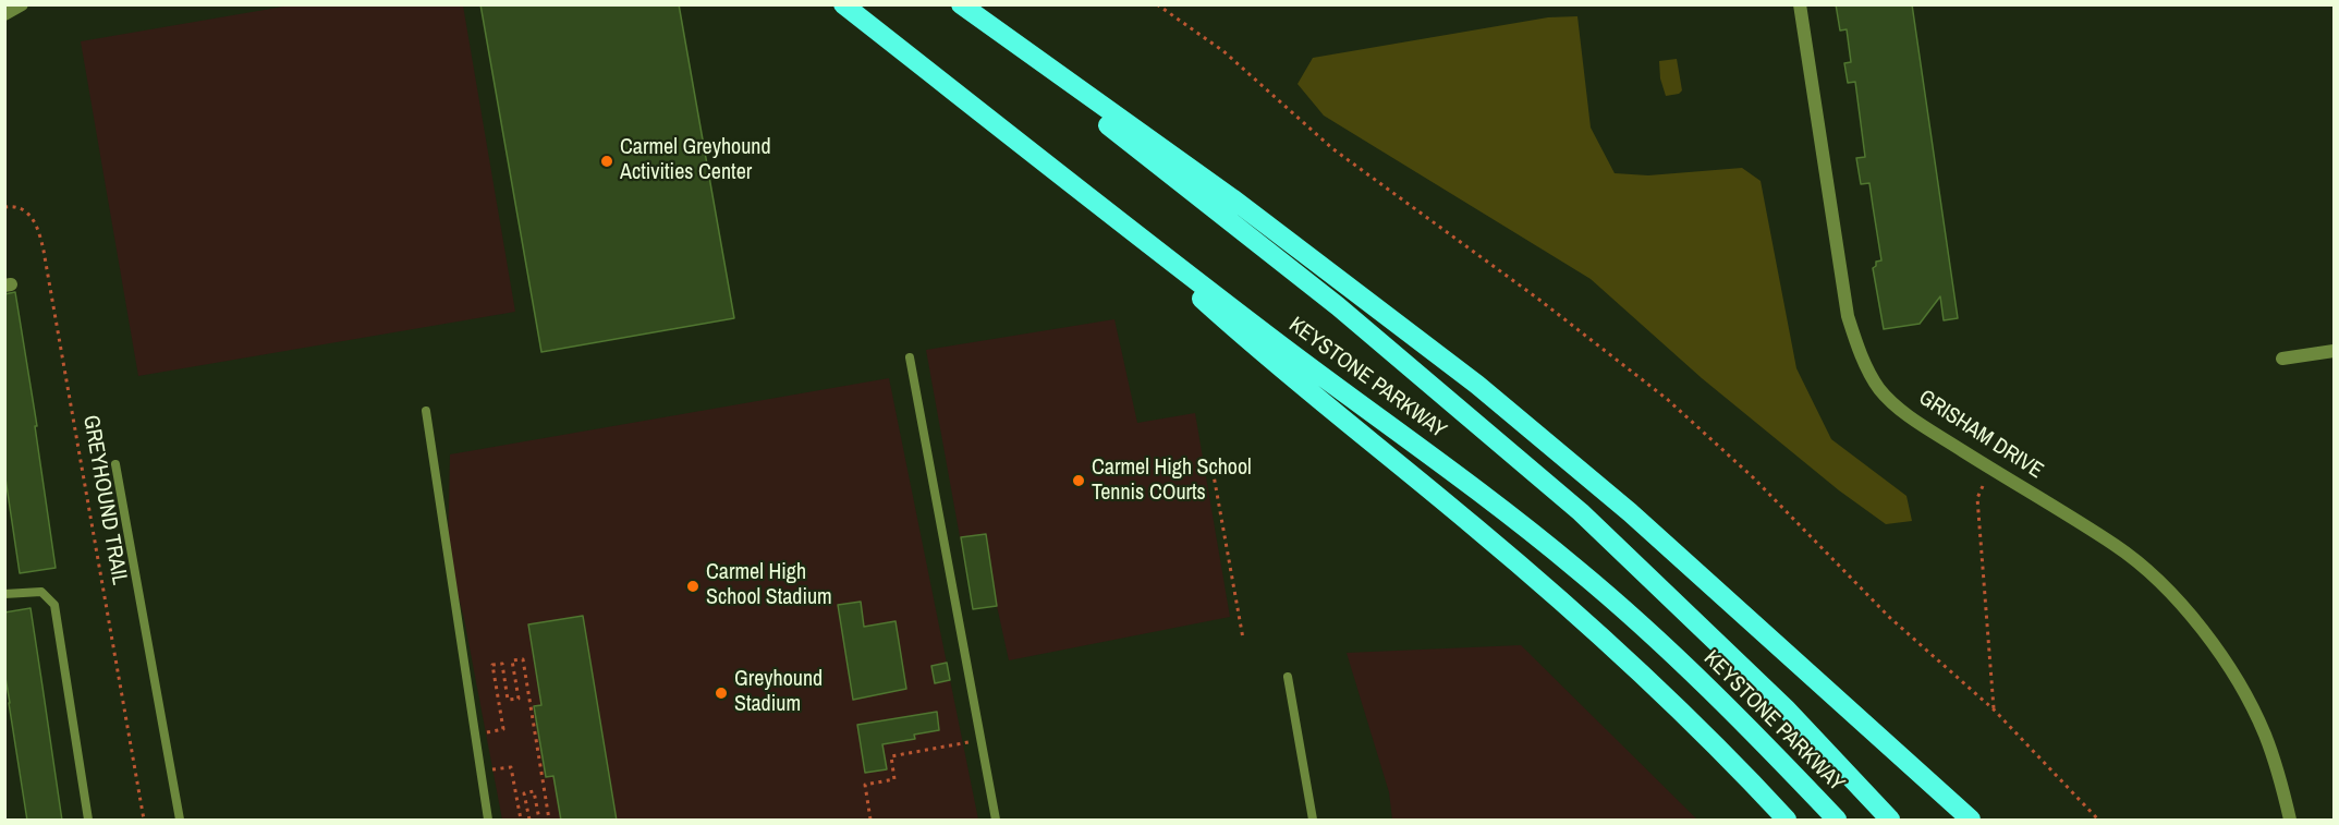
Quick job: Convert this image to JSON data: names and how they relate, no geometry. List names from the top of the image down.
{
  "streets": {
    "highway": ["KEYSTONE PARKWAY"],
    "street": ["GRISHAM DRIVE"],
    "path": ["GREYHOUND TRAIL"]
  },
  "places": [
    "Carmel Greyhound Activities Center",
    "Carmel High School Tennis COurts",
    "Carmel High School Stadium",
    "Greyhound Stadium"
  ]
}
